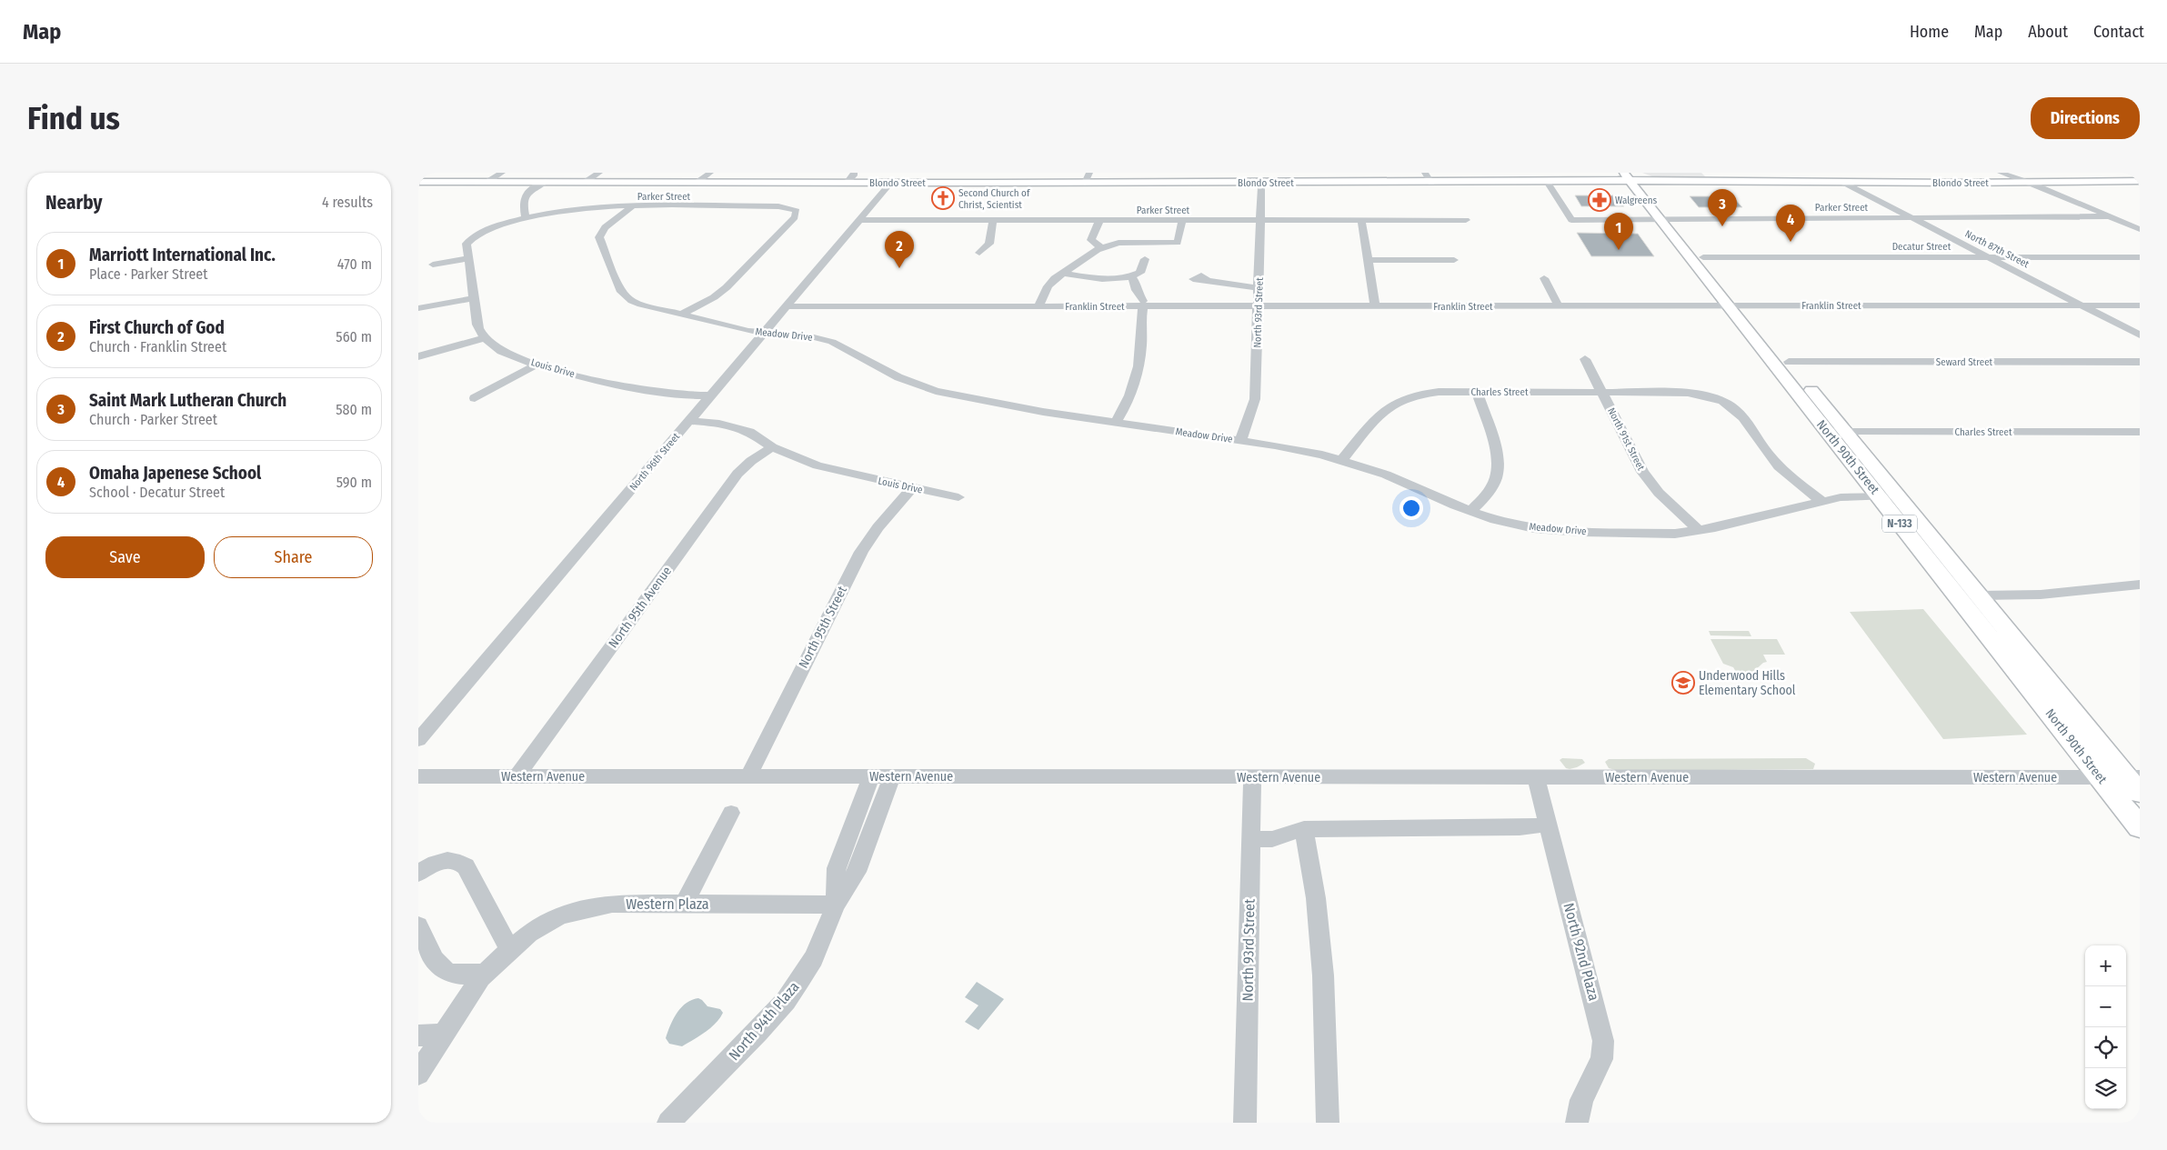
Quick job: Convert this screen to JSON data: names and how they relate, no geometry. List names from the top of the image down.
{
  "streets": {
    "main road": ["Blondo Street", "North 90th Street", "N-133"],
    "street": [
      "Parker Street",
      "Decatur Street",
      "North 87th Street",
      "Franklin Street",
      "North 93rd Street",
      "Meadow Drive",
      "Seward Street",
      "Louis Drive",
      "Charles Street",
      "North 91st Street",
      "North 96th Street",
      "North 95th Avenue",
      "North 95th Street",
      "Western Avenue",
      "Western Plaza",
      "North 92nd Plaza",
      "North 94th Plaza"
    ]
  },
  "crossings": [
    ["Blondo Street", "Parker Street"],
    ["Blondo Street", "North 87th Street"],
    ["Blondo Street", "North 93rd Street"],
    ["Blondo Street", "North 90th Street"],
    ["Blondo Street", "North 96th Street"],
    ["Parker Street", "North 87th Street"],
    ["Parker Street", "North 93rd Street"],
    ["Parker Street", "Meadow Drive"],
    ["Parker Street", "North 90th Street"],
    ["Parker Street", "North 96th Street"],
    ["Decatur Street", "North 87th Street"],
    ["Decatur Street", "North 90th Street"],
    ["North 87th Street", "Franklin Street"],
    ["Franklin Street", "North 93rd Street"],
    ["Franklin Street", "North 90th Street"],
    ["Franklin Street", "North 96th Street"],
    ["North 93rd Street", "Meadow Drive"],
    ["North 93rd Street", "Western Avenue"],
    ["Meadow Drive", "Charles Street"],
    ["Meadow Drive", "North 91st Street"],
    ["Meadow Drive", "North 90th Street"],
    ["Meadow Drive", "North 96th Street"],
    ["Seward Street", "North 90th Street"],
    ["Louis Drive", "North 96th Street"],
    ["Louis Drive", "North 95th Avenue"],
    ["Louis Drive", "North 95th Street"],
    ["Charles Street", "North 91st Street"],
    ["Charles Street", "North 90th Street"],
    ["North 90th Street", "Western Avenue"],
    ["North 95th Avenue", "Western Avenue"],
    ["North 95th Street", "Western Avenue"],
    ["Western Avenue", "North 92nd Plaza"],
    ["Western Avenue", "North 94th Plaza"],
    ["Western Plaza", "North 94th Plaza"]
  ],
  "places": {
    "church": ["Second Church of Christ, Scientist"],
    "pharmacy": ["Walgreens"],
    "school or university": ["Underwood Hills Elementary School"]
  },
  "page": {
    "header": "Map",
    "nav": [
      "Home",
      "Map",
      "About",
      "Contact"
    ],
    "buttons": [
      "Directions",
      ["Save", "Share"]
    ],
    "title": "Find us",
    "heading": ["Nearby", "4 results"],
    "pins": [
      "3",
      "4",
      "1",
      "2"
    ],
    "list": [
      {
        "mark": "1",
        "name": "Marriott International Inc.",
        "note": "Place · Parker Street",
        "value": "470 m"
      },
      {
        "mark": "2",
        "name": "First Church of God",
        "note": "Church · Franklin Street",
        "value": "560 m"
      },
      {
        "mark": "3",
        "name": "Saint Mark Lutheran Church",
        "note": "Church · Parker Street",
        "value": "580 m"
      },
      {
        "mark": "4",
        "name": "Omaha Japenese School",
        "note": "School · Decatur Street",
        "value": "590 m"
      }
    ],
    "map_buttons": ["+", "−"]
  }
}
